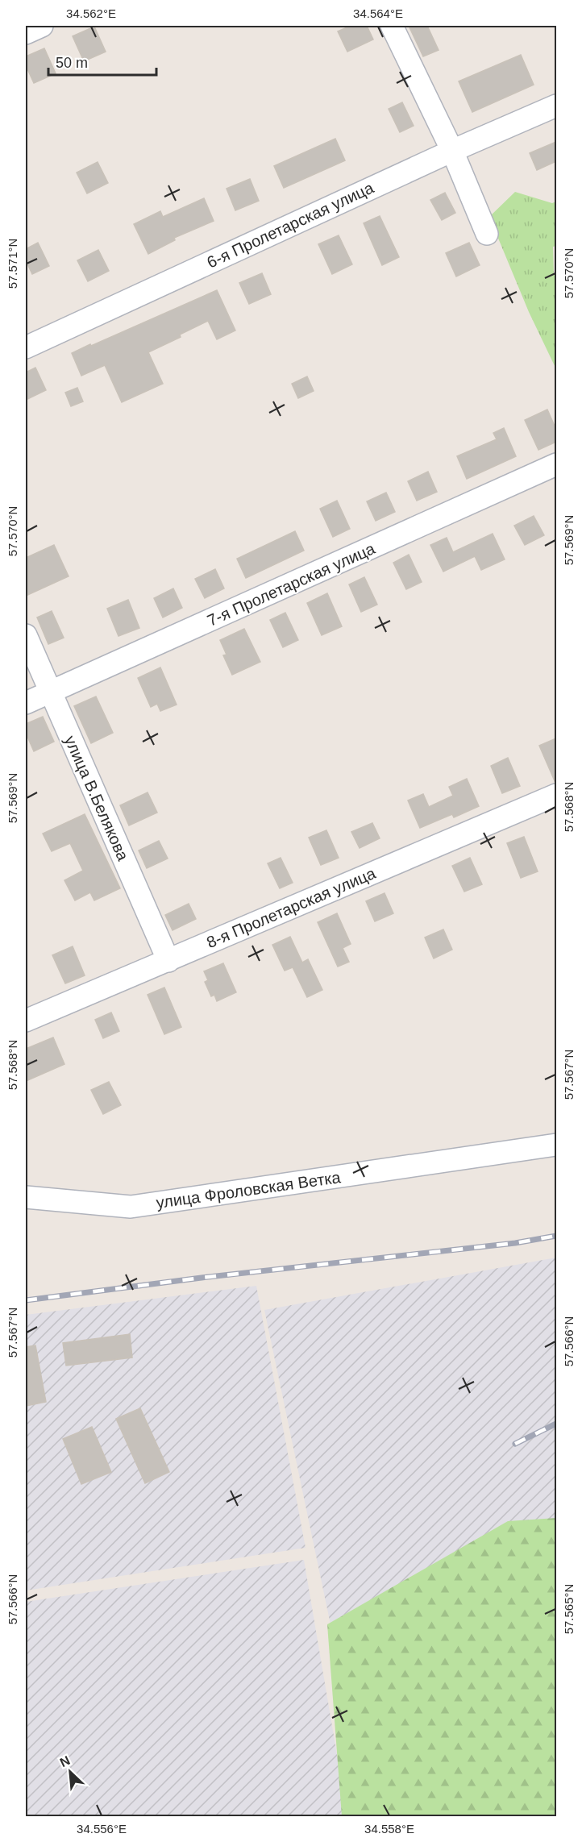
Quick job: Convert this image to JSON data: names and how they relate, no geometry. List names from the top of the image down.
{
  "streets": {
    "street": [
      "6-я Пролетарская улица",
      "7-я Пролетарская улица",
      "улица В.Белякова",
      "8-я Пролетарская улица",
      "улица Фроловская Ветка"
    ]
  },
  "crossings": [
    ["7-я Пролетарская улица", "улица В.Белякова"],
    ["улица В.Белякова", "8-я Пролетарская улица"]
  ],
  "scale_bar": "50 m",
  "north": "top left",
  "coordinates": [
    "34.562°E",
    "34.564°E",
    "57.571°N",
    "57.570°N",
    "57.569°N",
    "57.568°N",
    "57.567°N",
    "57.566°N",
    "57.565°N",
    "34.556°E",
    "34.558°E"
  ]
}
